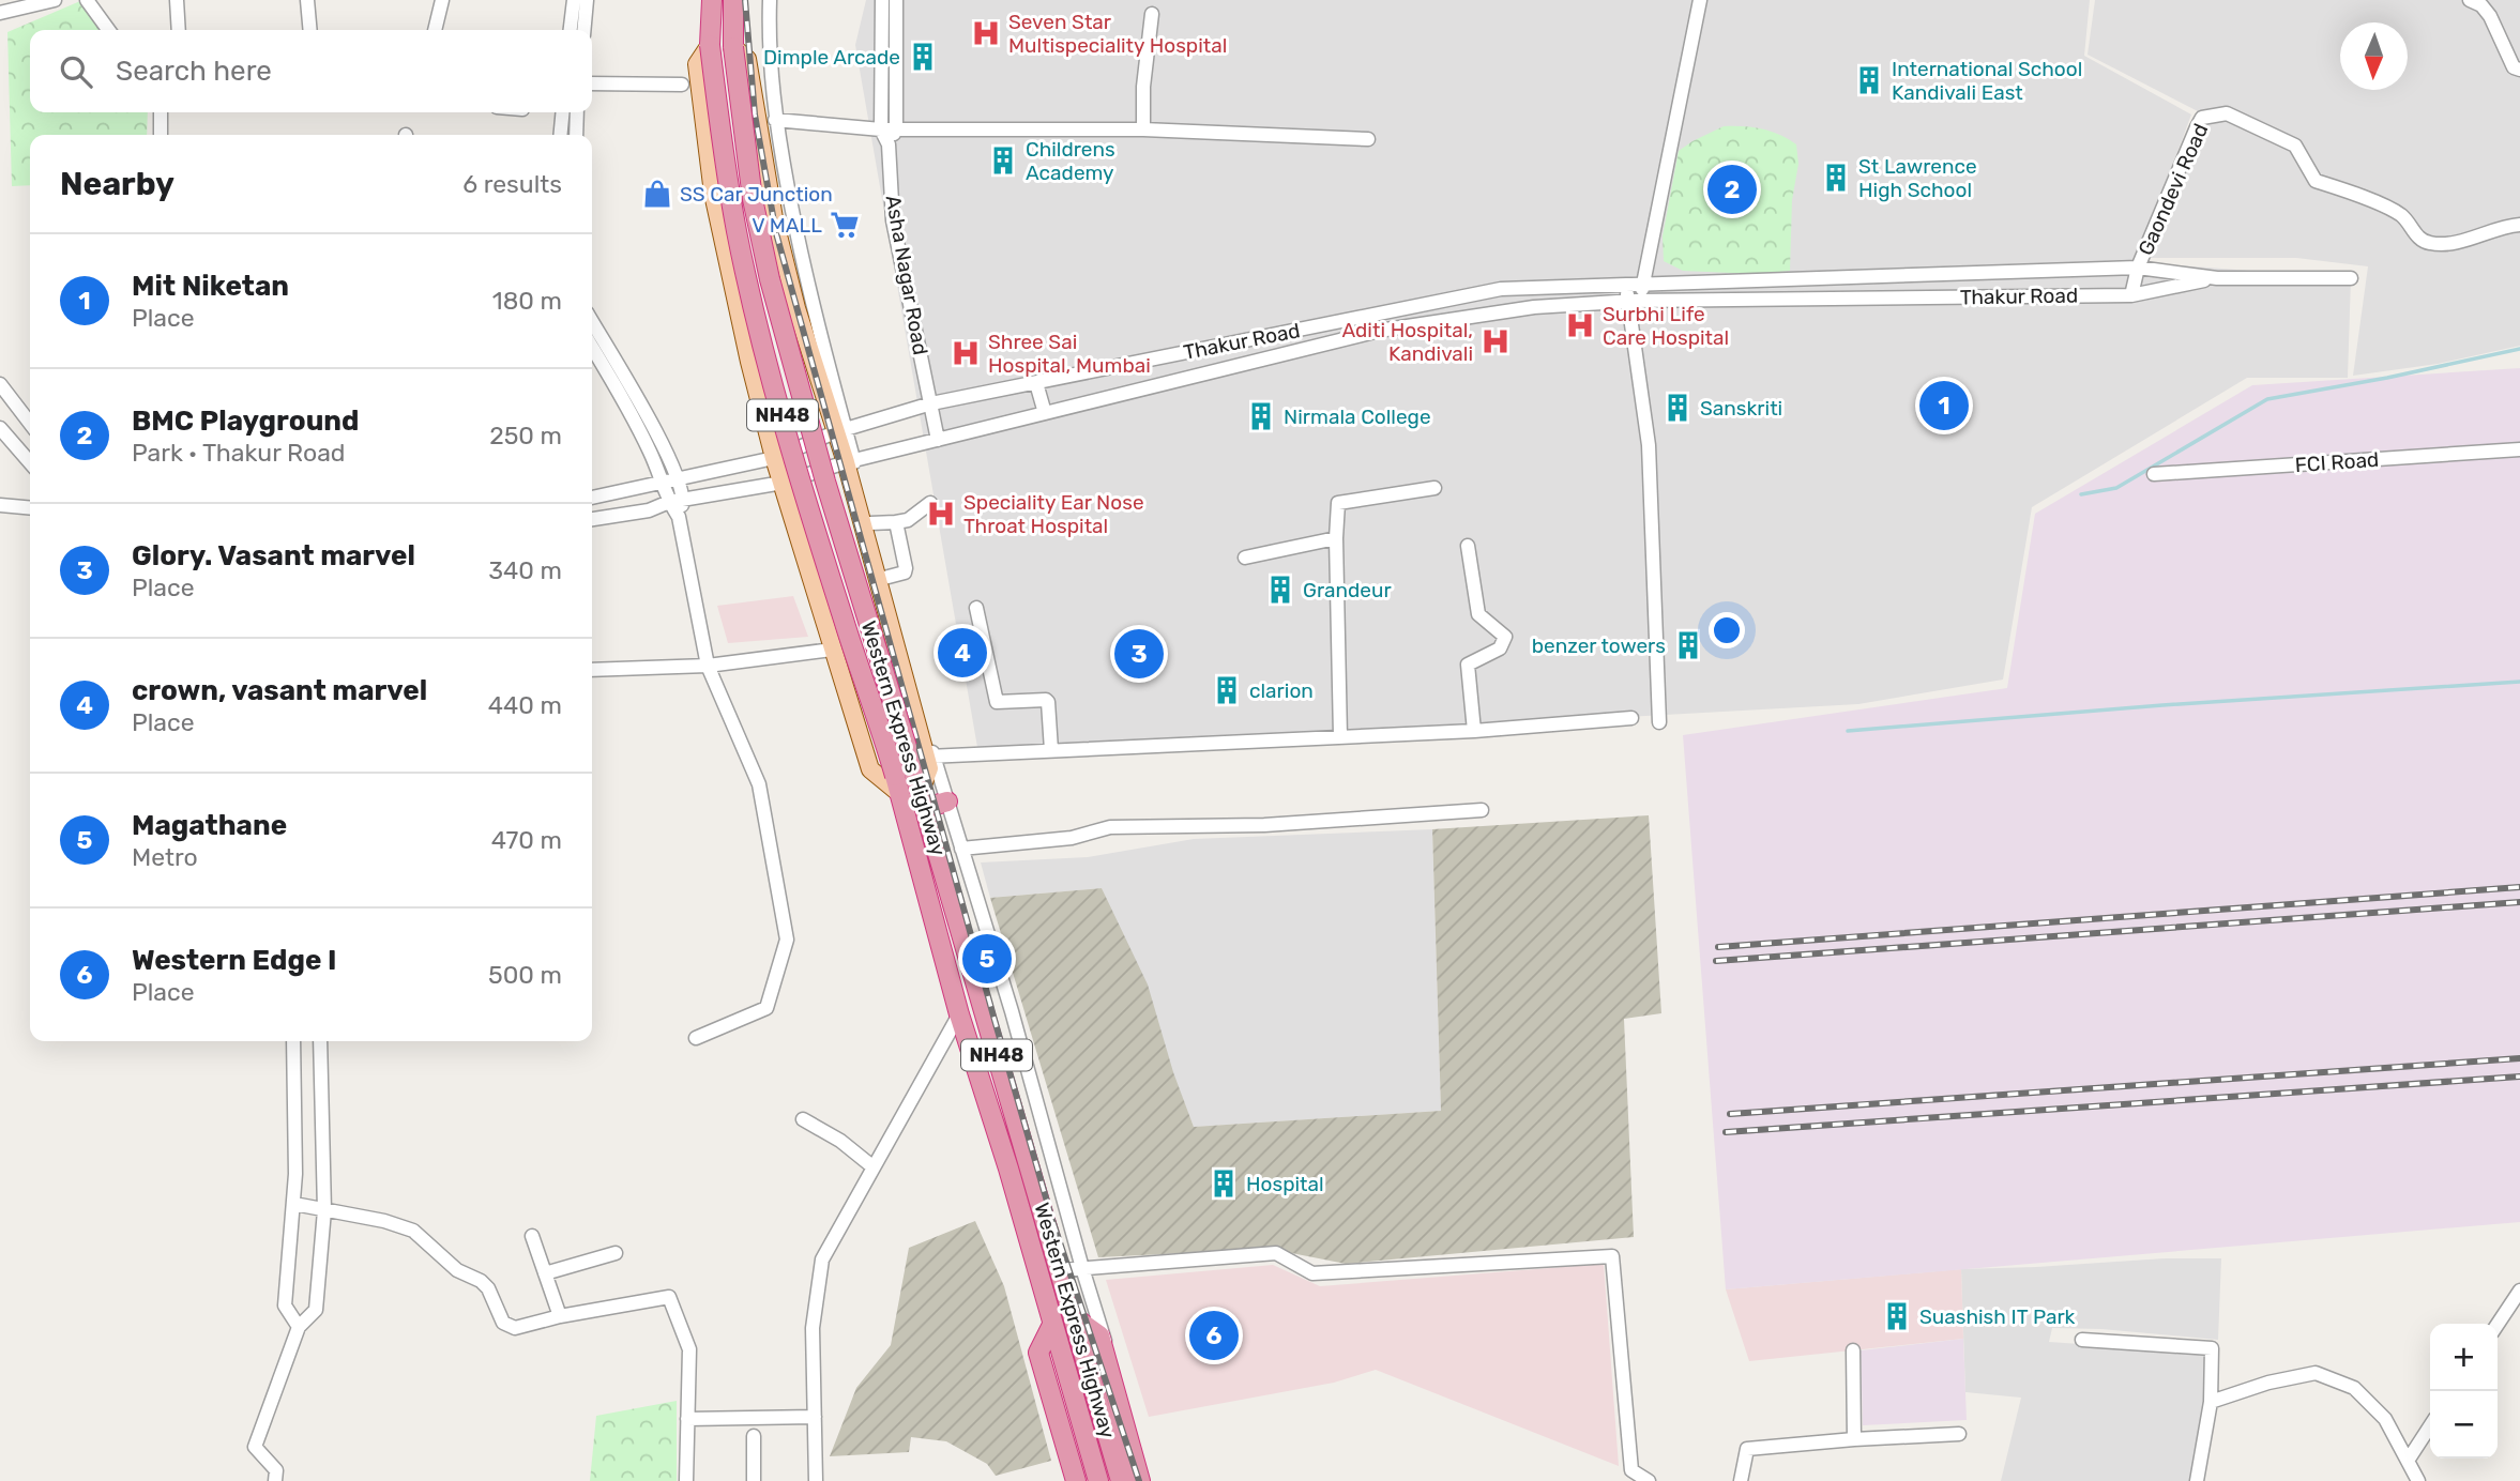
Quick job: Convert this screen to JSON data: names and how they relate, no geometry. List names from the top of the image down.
{
  "streets": {
    "highway": ["NH48", "Western Express Highway"],
    "street": [
      "Gaondevi Road",
      "Asha Nagar Road",
      "Thakur Road",
      "FCI Road"
    ]
  },
  "crossings": [
    ["Gaondevi Road", "Thakur Road"],
    ["Asha Nagar Road", "Thakur Road"]
  ],
  "places": {
    "hospital": [
      "Seven Star Multispeciality Hospital",
      "Surbhi Life Care Hospital",
      "Aditi Hospital, Kandivali",
      "Shree Sai Hospital, Mumbai",
      "Speciality Ear Nose Throat Hospital"
    ],
    "building": [
      "Dimple Arcade",
      "International School Kandivali East",
      "Childrens Academy",
      "St Lawrence High School",
      "Sanskriti",
      "Nirmala College",
      "Grandeur",
      "benzer towers",
      "clarion",
      "Hospital",
      "Suashish IT Park"
    ],
    "shop": ["SS Car Junction"],
    "supermarket": ["V MALL"]
  },
  "north": "bottom",
  "page": {
    "search": "Search here",
    "heading": ["Nearby", "6 results"],
    "pins": [
      "2",
      "1",
      "4",
      "3",
      "5",
      "6"
    ],
    "list": [
      {
        "mark": "1",
        "name": "Mit Niketan",
        "note": "Place",
        "value": "180 m"
      },
      {
        "mark": "2",
        "name": "BMC Playground",
        "note": "Park · Thakur Road",
        "value": "250 m"
      },
      {
        "mark": "3",
        "name": "Glory. Vasant marvel",
        "note": "Place",
        "value": "340 m"
      },
      {
        "mark": "4",
        "name": "crown, vasant marvel",
        "note": "Place",
        "value": "440 m"
      },
      {
        "mark": "5",
        "name": "Magathane",
        "note": "Metro",
        "value": "470 m"
      },
      {
        "mark": "6",
        "name": "Western Edge I",
        "note": "Place",
        "value": "500 m"
      }
    ],
    "map_buttons": ["+", "−"]
  }
}
